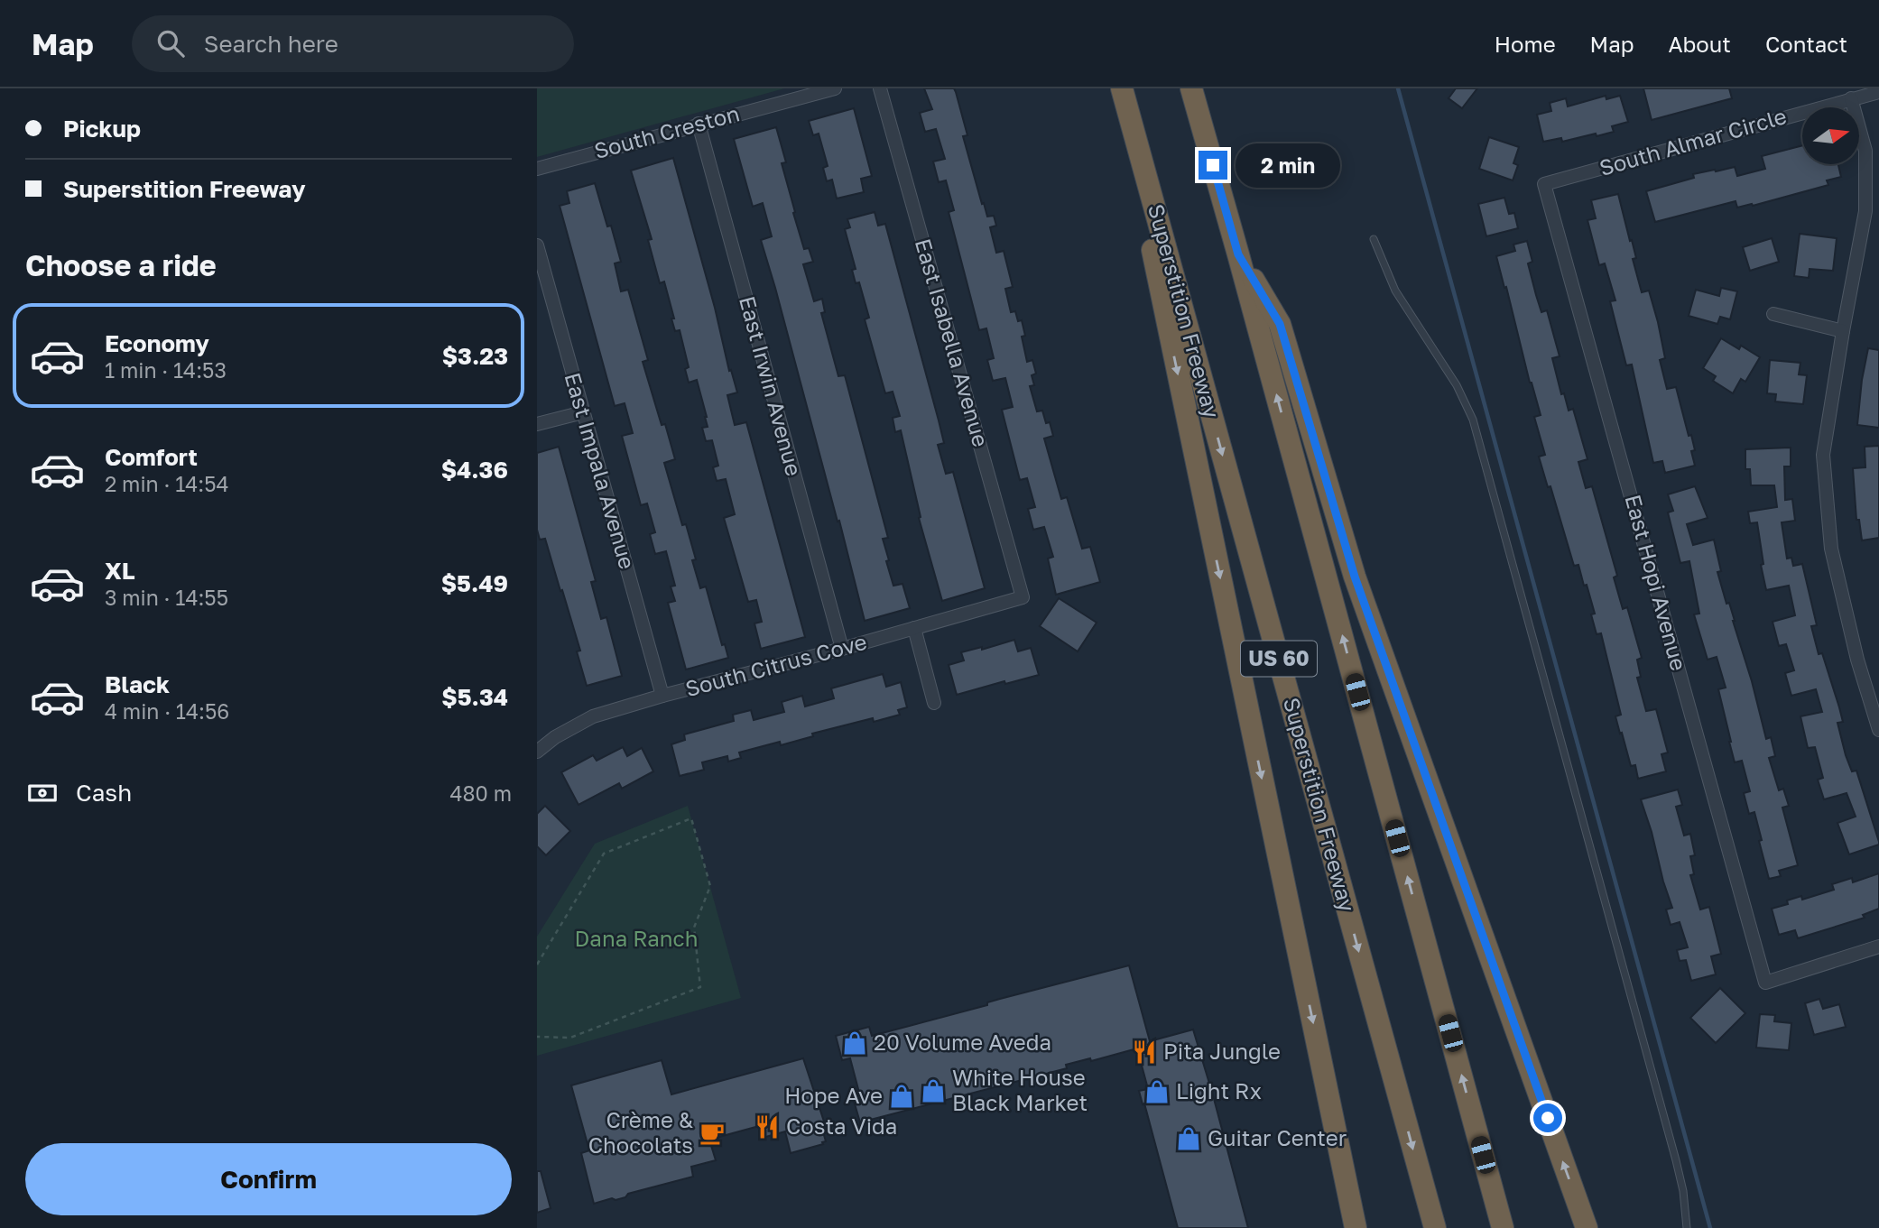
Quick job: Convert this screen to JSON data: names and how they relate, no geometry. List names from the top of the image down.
{
  "streets": {
    "highway": ["Superstition Freeway", "US 60"],
    "street": [
      "South Creston",
      "South Almar Circle",
      "East Isabella Avenue",
      "East Irwin Avenue",
      "East Impala Avenue",
      "East Hopi Avenue",
      "South Citrus Cove"
    ]
  },
  "crossings": [
    ["South Creston", "East Irwin Avenue"],
    ["South Almar Circle", "East Hopi Avenue"],
    ["East Isabella Avenue", "South Citrus Cove"],
    ["East Irwin Avenue", "South Citrus Cove"],
    ["East Impala Avenue", "South Citrus Cove"]
  ],
  "parks": ["Dana Ranch"],
  "places": {
    "shop": [
      "20 Volume Aveda",
      "White House Black Market",
      "Light Rx",
      "Hope Ave",
      "Guitar Center"
    ],
    "restaurant": ["Pita Jungle", "Costa Vida"],
    "cafe": ["Crème & Chocolats"]
  },
  "north": "right",
  "page": {
    "header": "Map",
    "search": "Search here",
    "nav": [
      "Home",
      "Map",
      "About",
      "Contact"
    ],
    "banner": ["Pickup", "Superstition Freeway"],
    "bubble": "2 min",
    "heading": "Choose a ride",
    "list": [
      {
        "name": "Economy",
        "note": "1 min · 14:53",
        "value": "$3.23"
      },
      {
        "name": "Comfort",
        "note": "2 min · 14:54",
        "value": "$4.36"
      },
      {
        "name": "XL",
        "note": "3 min · 14:55",
        "value": "$5.49"
      },
      {
        "name": "Black",
        "note": "4 min · 14:56",
        "value": "$5.34"
      }
    ],
    "pay": ["Cash", "480 m"],
    "buttons": "Confirm"
  }
}
